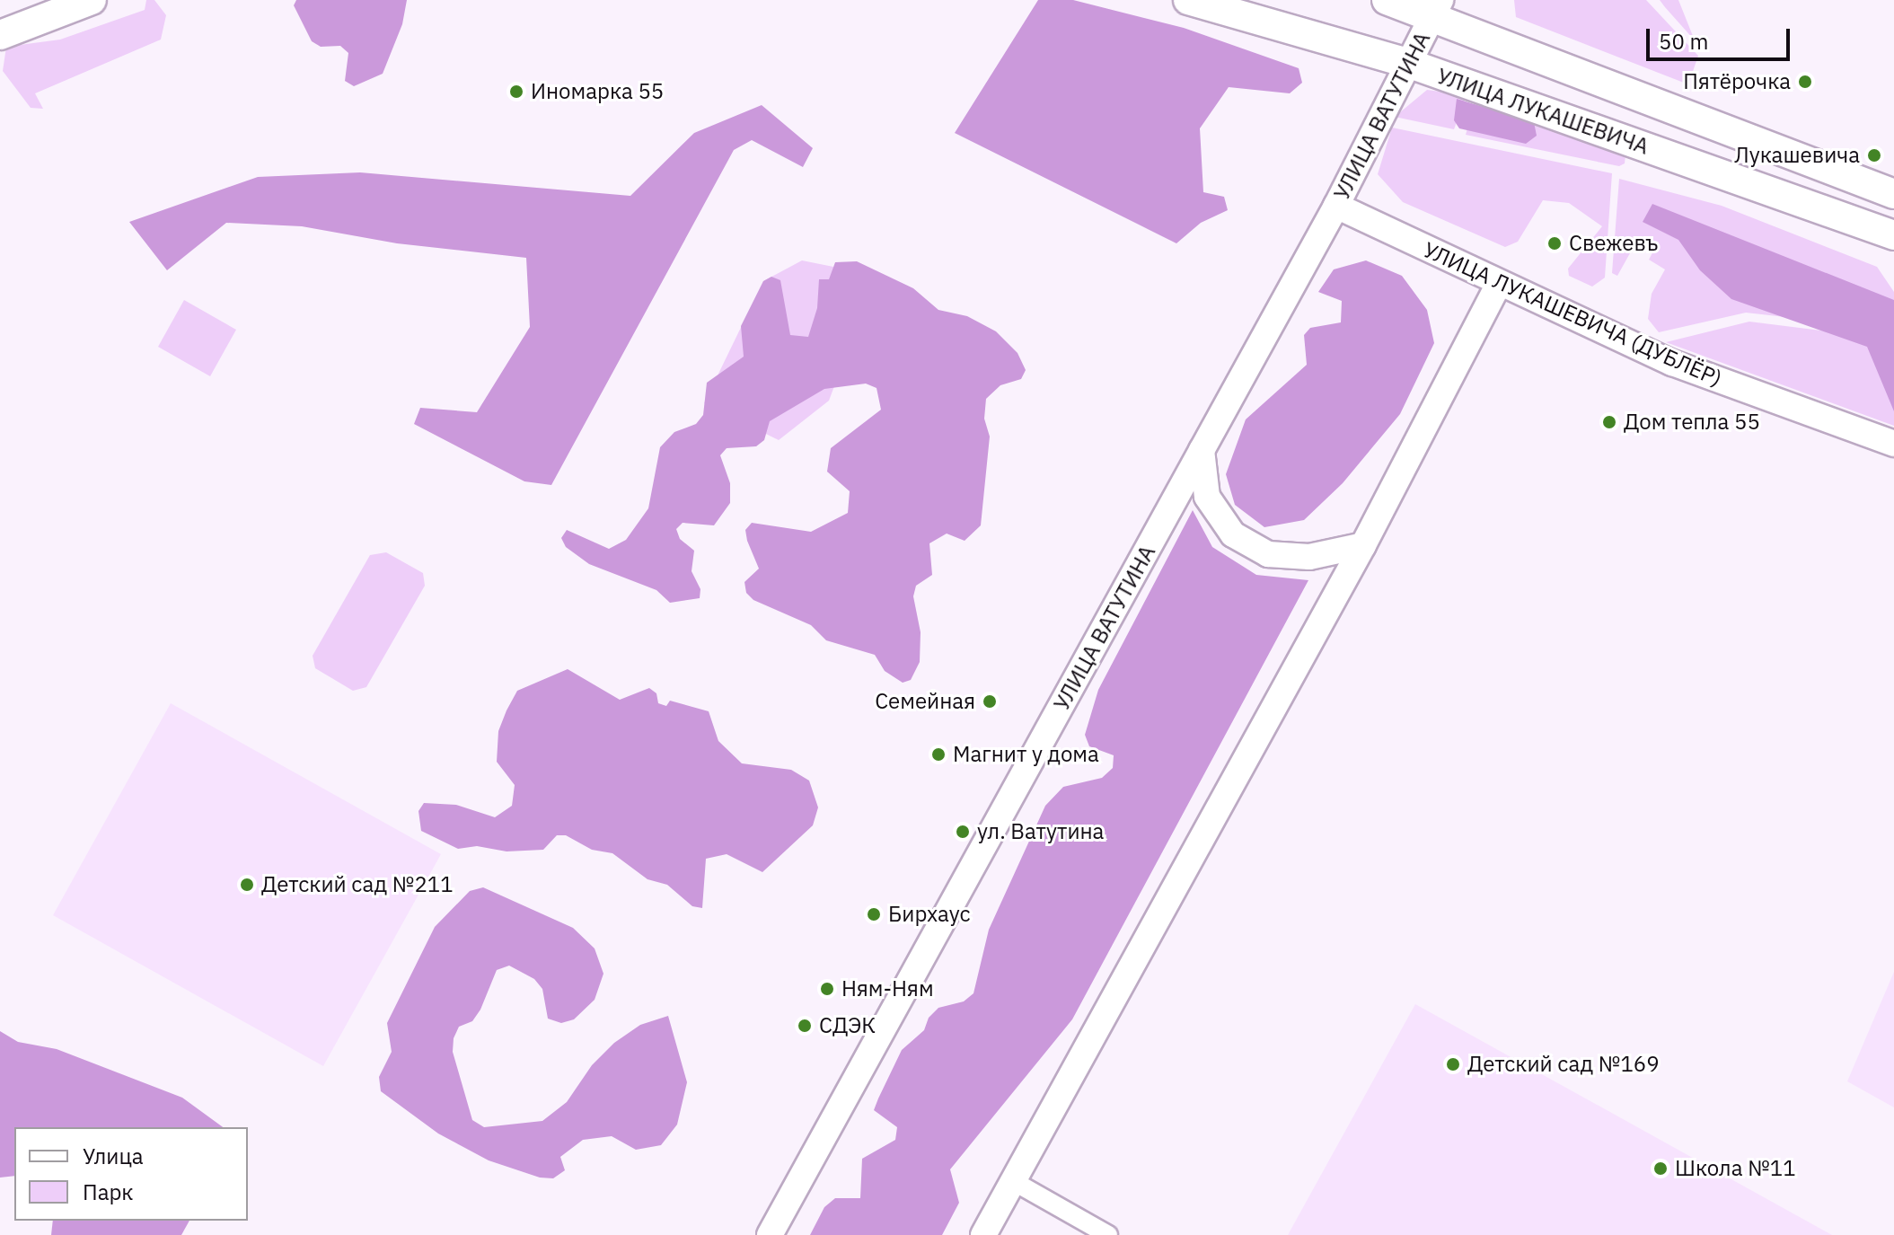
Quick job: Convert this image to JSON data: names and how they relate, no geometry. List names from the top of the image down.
{
  "streets": {
    "main road": ["УЛИЦА ЛУКАШЕВИЧА", "УЛИЦА ВАТУТИНА", "УЛИЦА ЛУКАШЕВИЧА (ДУБЛЁР)"]
  },
  "crossings": [
    ["УЛИЦА ЛУКАШЕВИЧА", "УЛИЦА ВАТУТИНА"],
    ["УЛИЦА ВАТУТИНА", "УЛИЦА ЛУКАШЕВИЧА (ДУБЛЁР)"]
  ],
  "places": [
    "Пятёрочка",
    "Иномарка 55",
    "Лукашевича",
    "Свежевъ",
    "Дом тепла 55",
    "Семейная",
    "Магнит у дома",
    "ул. Ватутина",
    "Детский сад №211",
    "Бирхаус",
    "Ням-Ням",
    "СДЭК",
    "Детский сад №169",
    "Школа №11"
  ],
  "legend": ["Улица", "Парк"],
  "scale_bar": "50 m"
}
